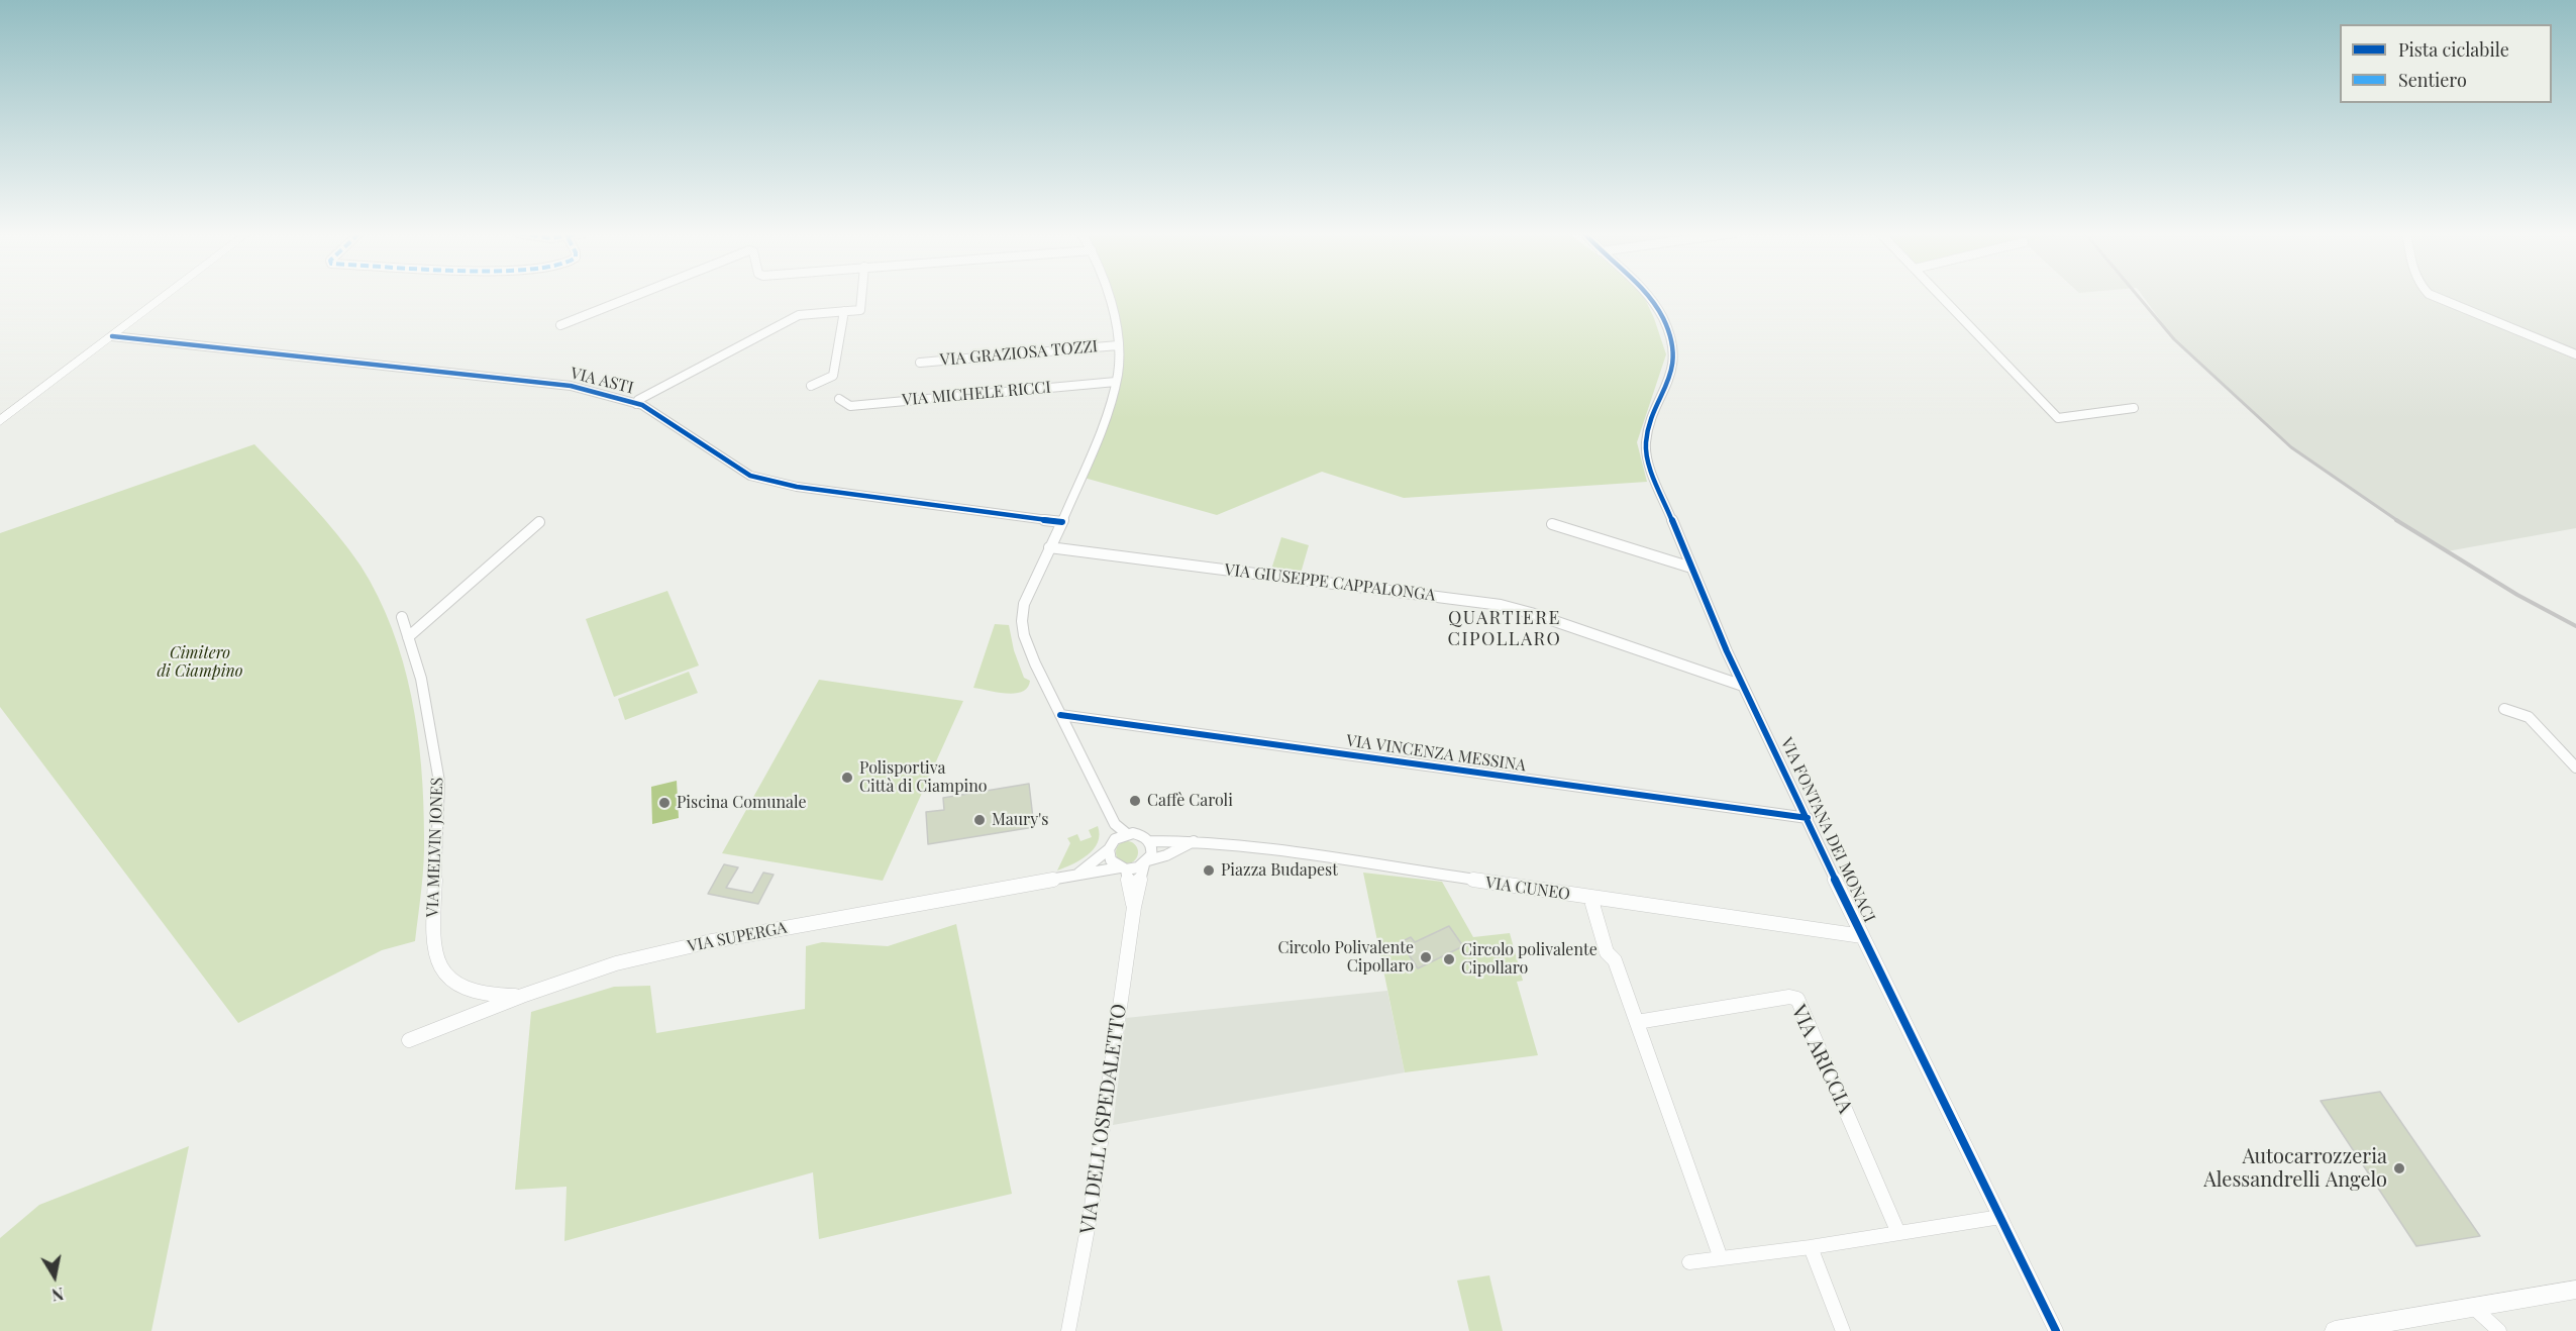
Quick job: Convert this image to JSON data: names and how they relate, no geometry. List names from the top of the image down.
{
  "streets": {
    "street": [
      "VIA GRAZIOSA TOZZI",
      "VIA ASTI",
      "VIA MICHELE RICCI",
      "VIA GIUSEPPE CAPPALONGA",
      "VIA VINCENZA MESSINA",
      "VIA FONTANA DEI MONACI",
      "VIA MELVIN JONES",
      "VIA CUNEO",
      "VIA SUPERGA",
      "VIA ARICCIA",
      "VIA DELL'OSPEDALETTO"
    ]
  },
  "crossings": [
    ["VIA GIUSEPPE CAPPALONGA", "VIA FONTANA DEI MONACI"],
    ["VIA VINCENZA MESSINA", "VIA FONTANA DEI MONACI"],
    ["VIA FONTANA DEI MONACI", "VIA CUNEO"],
    ["VIA MELVIN JONES", "VIA SUPERGA"],
    ["VIA CUNEO", "VIA SUPERGA"],
    ["VIA CUNEO", "VIA DELL'OSPEDALETTO"],
    ["VIA SUPERGA", "VIA DELL'OSPEDALETTO"]
  ],
  "districts": ["QUARTIERE CIPOLLARO"],
  "parks": ["Cimitero di Ciampino"],
  "places": [
    "Polisportiva Città di Ciampino",
    "Caffè Caroli",
    "Piscina Comunale",
    "Maury's",
    "Piazza Budapest",
    "Circolo Polivalente Cipollaro",
    "Circolo polivalente Cipollaro",
    "Autocarrozzeria Alessandrelli Angelo"
  ],
  "legend": ["Pista ciclabile", "Sentiero"],
  "north": "bottom"
}
